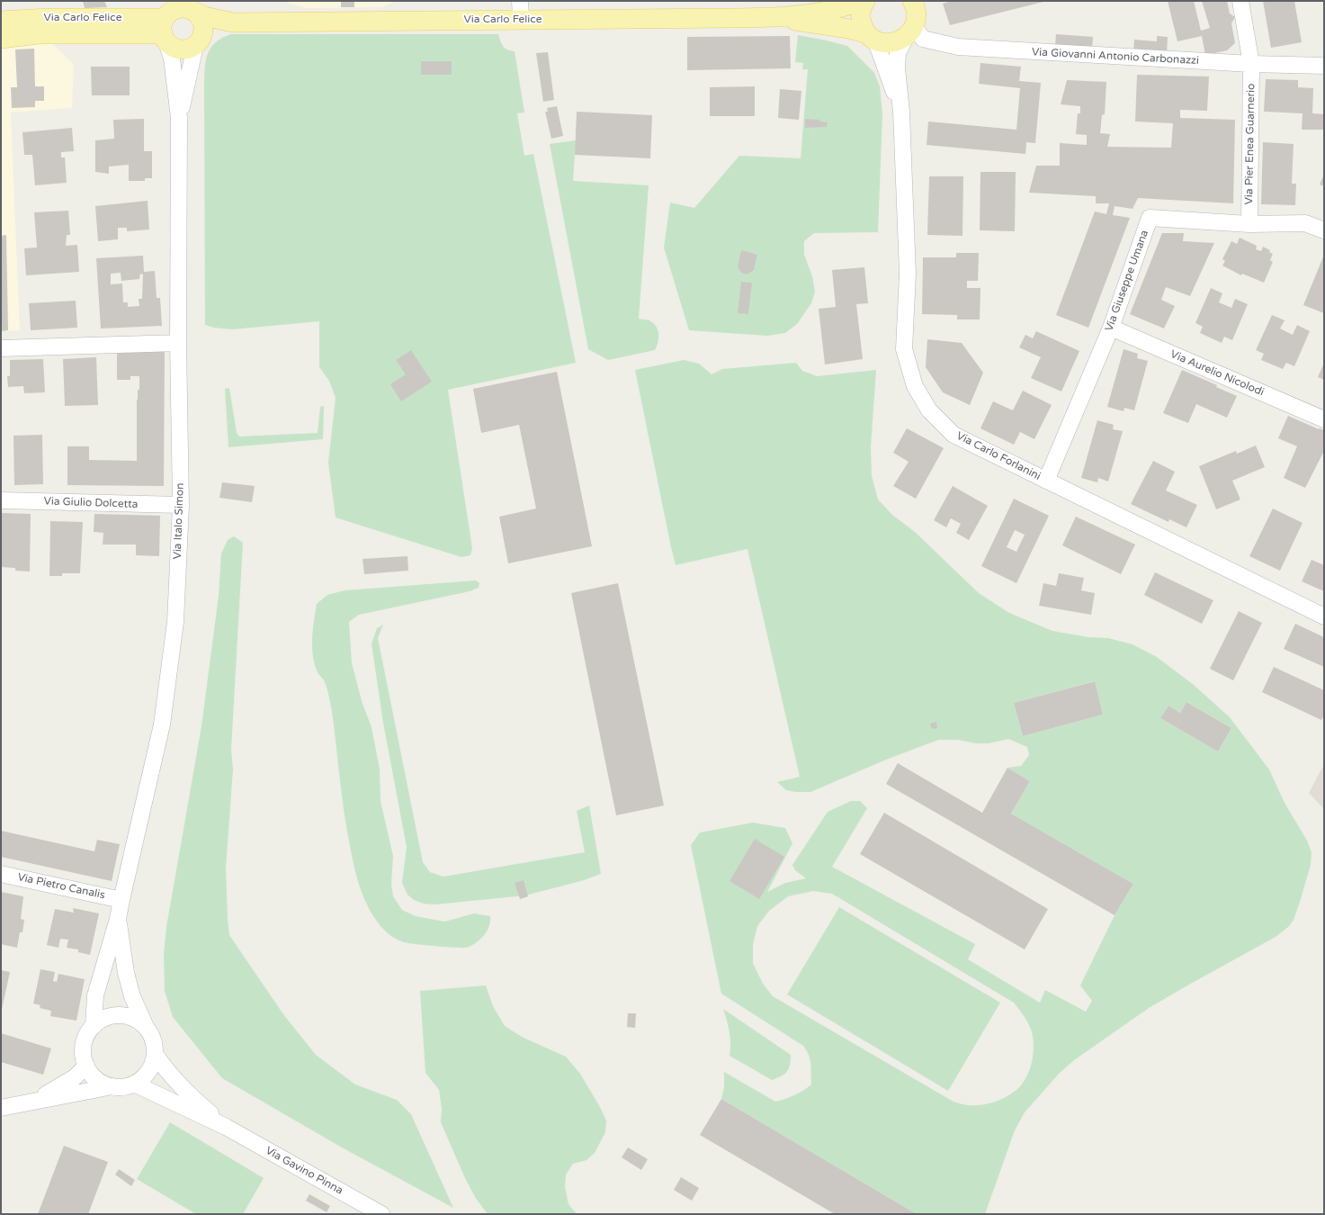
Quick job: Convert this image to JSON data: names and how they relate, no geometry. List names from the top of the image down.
{
  "streets": {
    "main road": ["Via Carlo Felice"],
    "street": [
      "Via Giovanni Antonio Carbonazzi",
      "Via Pier Enea Guarnerio",
      "Via Giuseppe Umana",
      "Via Aurelio Nicolodi",
      "Via Carlo Forlanini",
      "Via Giulio Dolcetta",
      "Via Italo Simon",
      "Via Pietro Canalis",
      "Via Gavino Pinna"
    ]
  },
  "crossings": [
    ["Via Carlo Felice", "Via Giovanni Antonio Carbonazzi"],
    ["Via Carlo Felice", "Via Carlo Forlanini"],
    ["Via Carlo Felice", "Via Italo Simon"],
    ["Via Giovanni Antonio Carbonazzi", "Via Pier Enea Guarnerio"],
    ["Via Giovanni Antonio Carbonazzi", "Via Carlo Forlanini"],
    ["Via Pier Enea Guarnerio", "Via Giuseppe Umana"],
    ["Via Giuseppe Umana", "Via Aurelio Nicolodi"],
    ["Via Giuseppe Umana", "Via Carlo Forlanini"],
    ["Via Giulio Dolcetta", "Via Italo Simon"],
    ["Via Italo Simon", "Via Pietro Canalis"],
    ["Via Italo Simon", "Via Gavino Pinna"]
  ]
}
